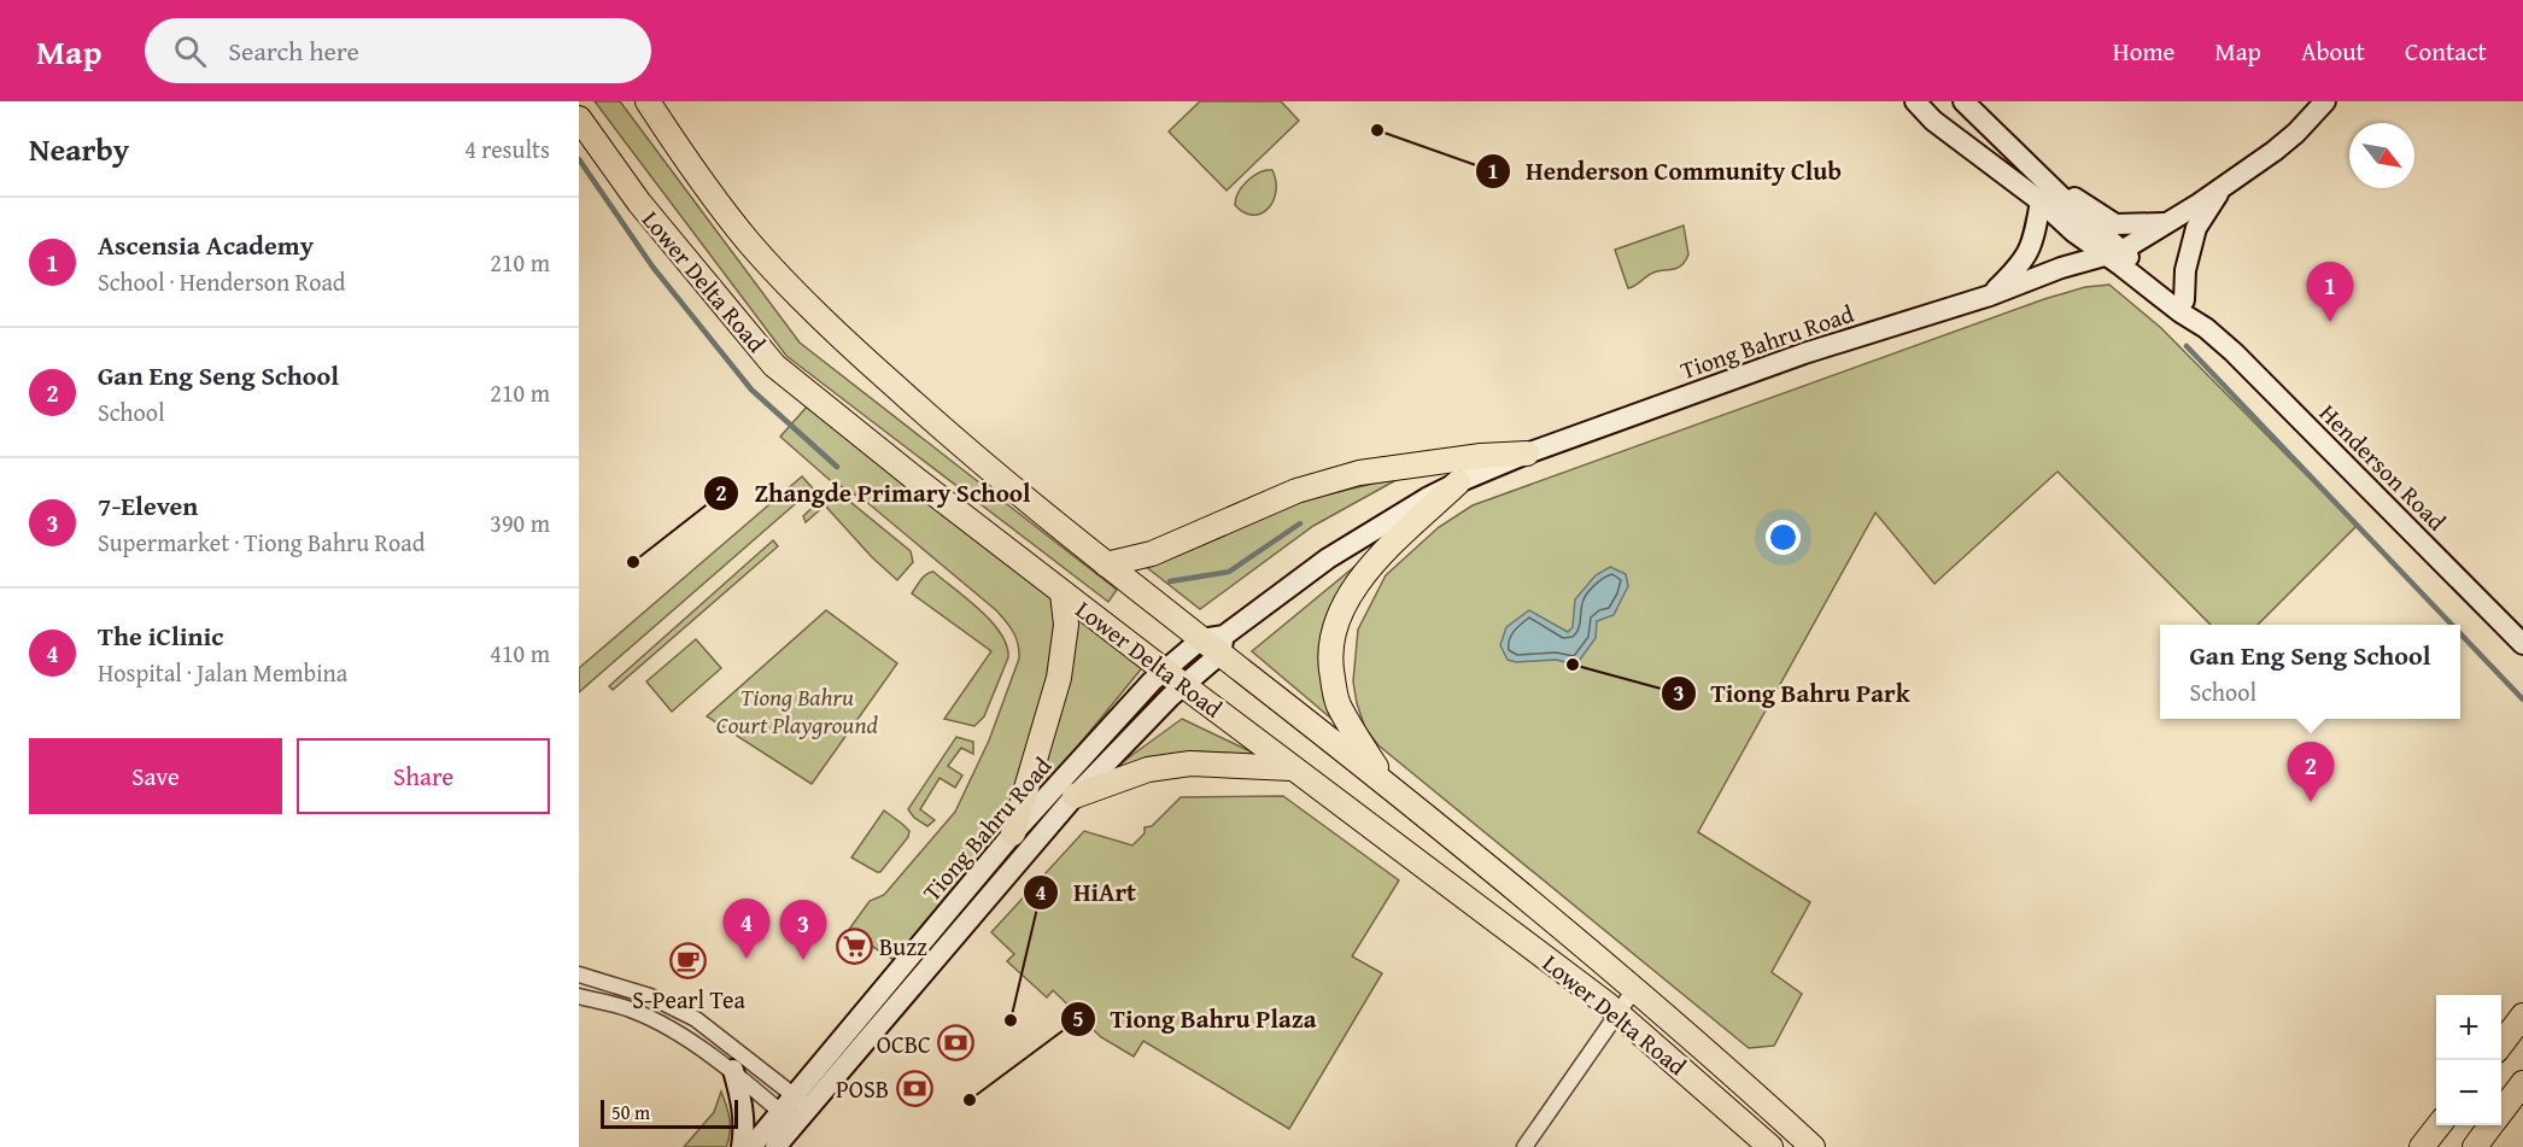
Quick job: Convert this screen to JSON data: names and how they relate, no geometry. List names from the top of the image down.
{
  "streets": {
    "main road": ["Lower Delta Road", "Tiong Bahru Road", "Henderson Road"]
  },
  "crossings": [
    ["Lower Delta Road", "Tiong Bahru Road"],
    ["Tiong Bahru Road", "Henderson Road"]
  ],
  "parks": ["Tiong Bahru Court Playground"],
  "places": {
    "other": [
      "Henderson Community Club",
      "Zhangde Primary School",
      "Tiong Bahru Park",
      "HiArt",
      "Tiong Bahru Plaza"
    ],
    "supermarket": ["Buzz"],
    "cafe": ["S-Pearl Tea"],
    "bank": ["OCBC", "POSB"]
  },
  "scale_bar": "50 m",
  "north": "bottom right",
  "page": {
    "header": "Map",
    "search": "Search here",
    "nav": [
      "Home",
      "Map",
      "About",
      "Contact"
    ],
    "heading": ["Nearby", "4 results"],
    "list": [
      {
        "mark": "1",
        "name": "Ascensia Academy",
        "note": "School · Henderson Road",
        "value": "210 m"
      },
      {
        "mark": "2",
        "name": "Gan Eng Seng School",
        "note": "School",
        "value": "210 m"
      },
      {
        "mark": "3",
        "name": "7-Eleven",
        "note": "Supermarket · Tiong Bahru Road",
        "value": "390 m"
      },
      {
        "mark": "4",
        "name": "The iClinic",
        "note": "Hospital · Jalan Membina",
        "value": "410 m"
      }
    ],
    "pins": [
      "1",
      "2",
      "4",
      "3"
    ],
    "popup": ["Gan Eng Seng School", "School"],
    "buttons": ["Save", "Share"],
    "map_buttons": ["+", "−"],
    "scale": "50 m"
  }
}
